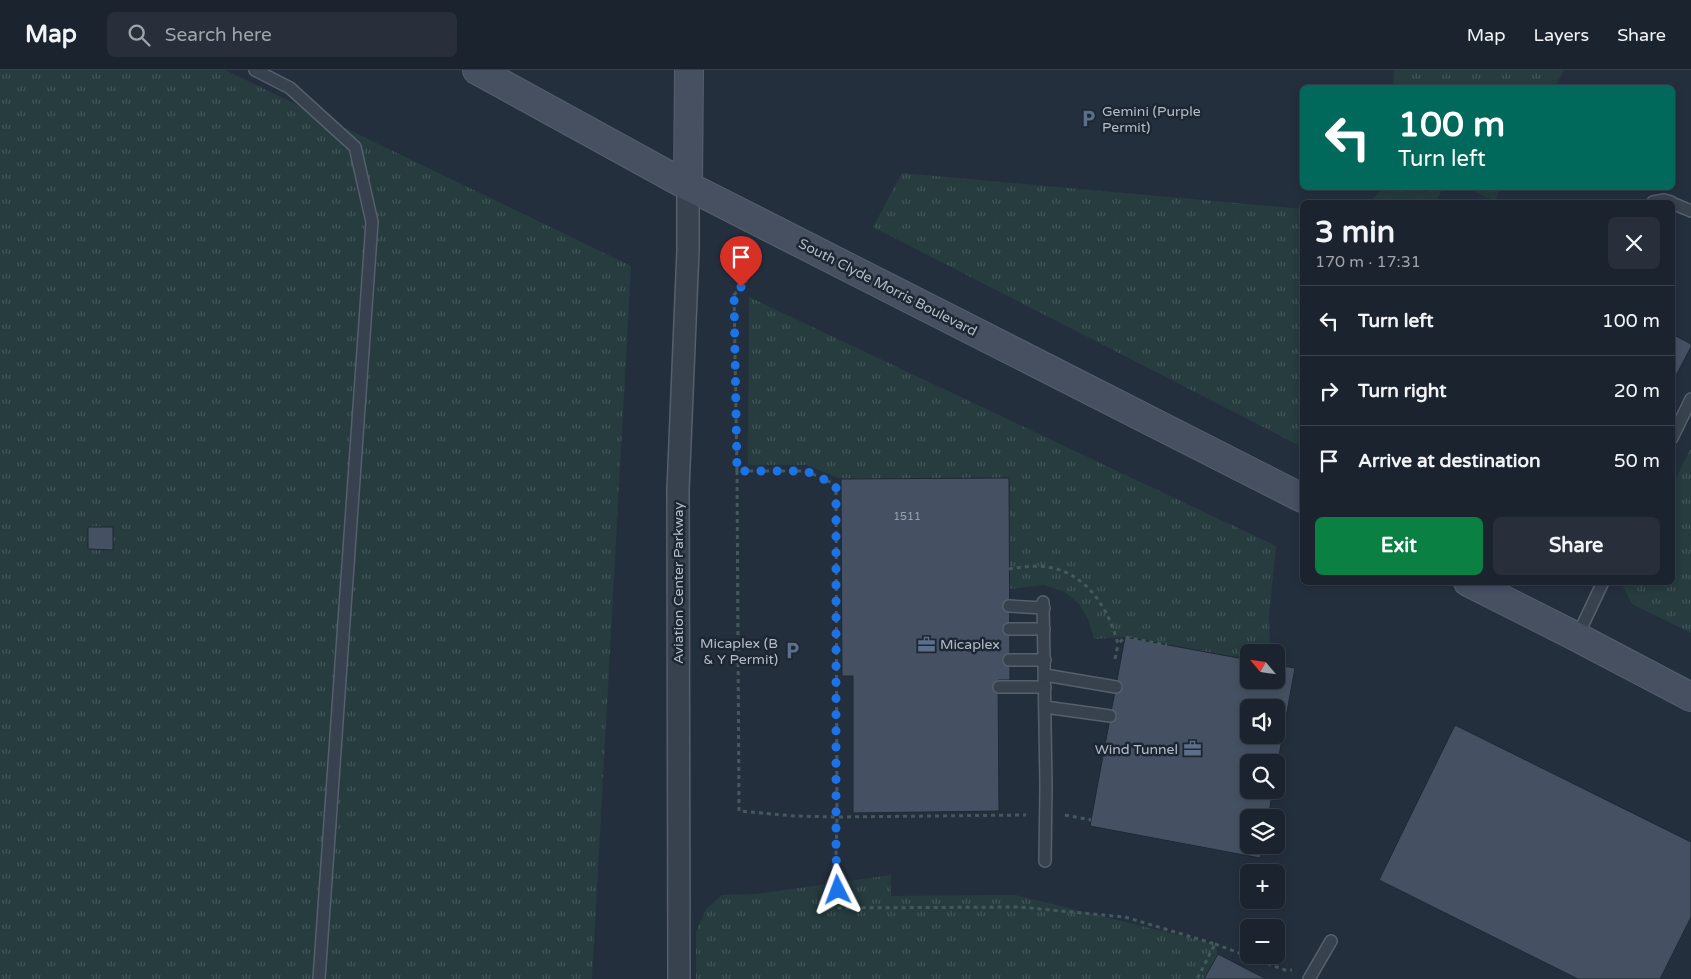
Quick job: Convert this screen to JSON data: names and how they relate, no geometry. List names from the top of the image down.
{
  "streets": {
    "main road": ["South Clyde Morris Boulevard"],
    "street": ["Aviation Center Parkway"]
  },
  "crossings": [
    ["South Clyde Morris Boulevard", "Aviation Center Parkway"]
  ],
  "places": {
    "parking": ["Gemini (Purple Permit)", "Micaplex (B & Y Permit)"],
    "office": ["Micaplex", "Wind Tunnel"]
  },
  "house_numbers": ["1511"],
  "north": "top left",
  "page": {
    "header": "Map",
    "search": "Search here",
    "nav": ["Map", "Layers", "Share"],
    "turn": ["100 m", "Turn left"],
    "heading": ["3 min", "170 m · 17:31"],
    "list": [
      {
        "name": "Turn left",
        "value": "100 m"
      },
      {
        "name": "Turn right",
        "value": "20 m"
      },
      {
        "name": "Arrive at destination",
        "value": "50 m"
      }
    ],
    "buttons": ["Exit", "Share"],
    "map_buttons": ["+", "−"]
  }
}
